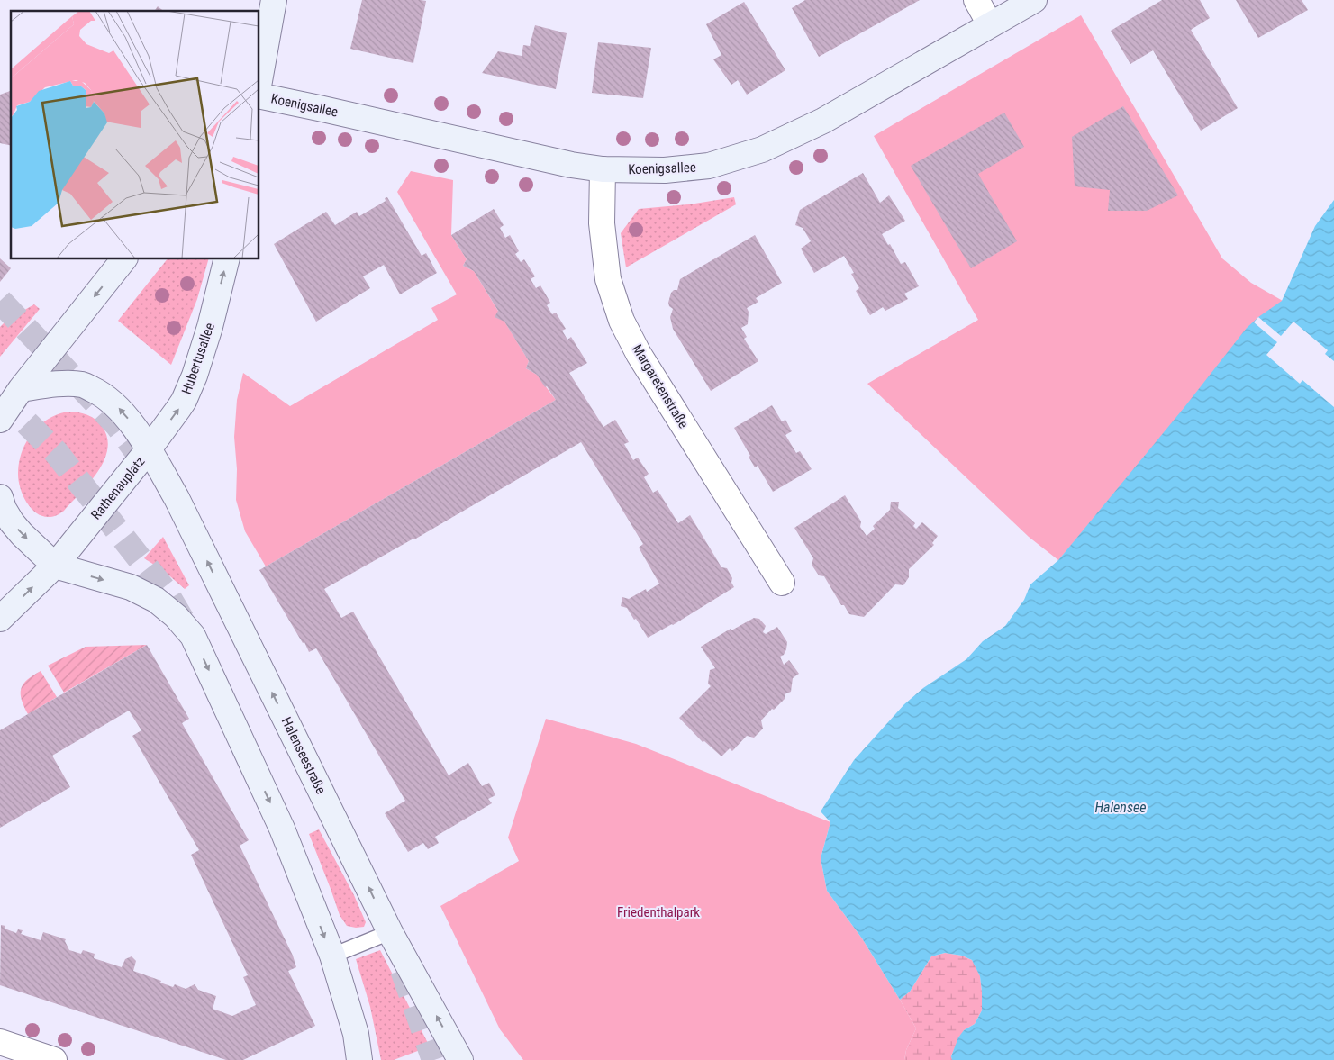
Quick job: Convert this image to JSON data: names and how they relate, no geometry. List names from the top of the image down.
{
  "streets": {
    "main road": [
      "Koenigsallee",
      "Hubertusallee",
      "Rathenauplatz",
      "Halenseestraße"
    ],
    "street": ["Margaretenstraße"]
  },
  "crossings": [
    ["Koenigsallee", "Margaretenstraße"],
    ["Hubertusallee", "Rathenauplatz"],
    ["Hubertusallee", "Halenseestraße"],
    ["Rathenauplatz", "Halenseestraße"]
  ],
  "water": ["Halensee"],
  "parks": ["Friedenthalpark"]
}
